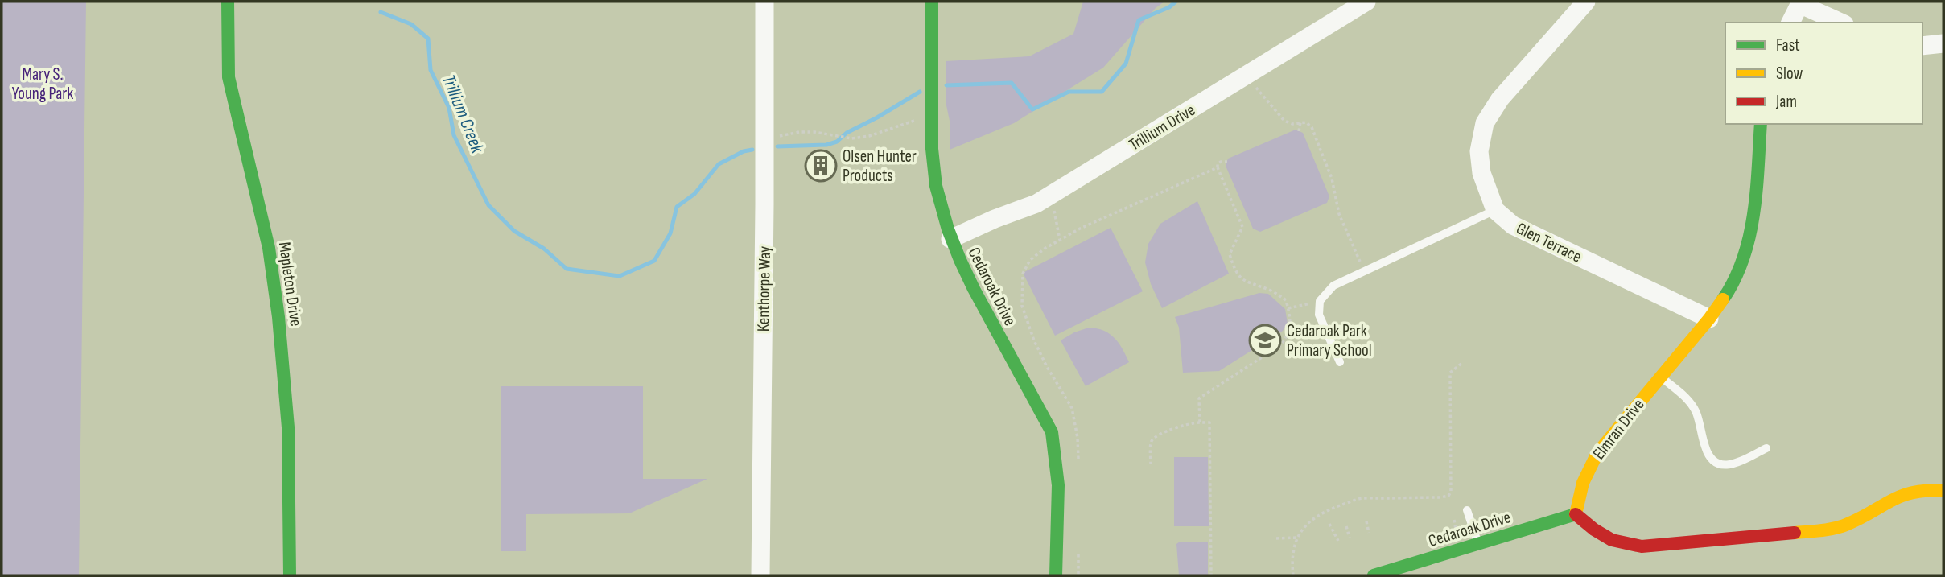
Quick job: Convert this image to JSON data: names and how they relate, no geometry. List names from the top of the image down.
{
  "streets": {
    "street": [
      "Trillium Drive",
      "Glen Terrace",
      "Mapleton Drive",
      "Cedaroak Drive",
      "Kenthorpe Way",
      "Elmran Drive"
    ]
  },
  "crossings": [
    ["Trillium Drive", "Cedaroak Drive"],
    ["Glen Terrace", "Elmran Drive"],
    ["Cedaroak Drive", "Elmran Drive"]
  ],
  "water": ["Trillium Creek"],
  "parks": ["Mary S. Young Park"],
  "places": {
    "building": ["Olsen Hunter Products"],
    "school or university": ["Cedaroak Park Primary School"]
  },
  "legend": ["Fast", "Slow", "Jam"]
}
